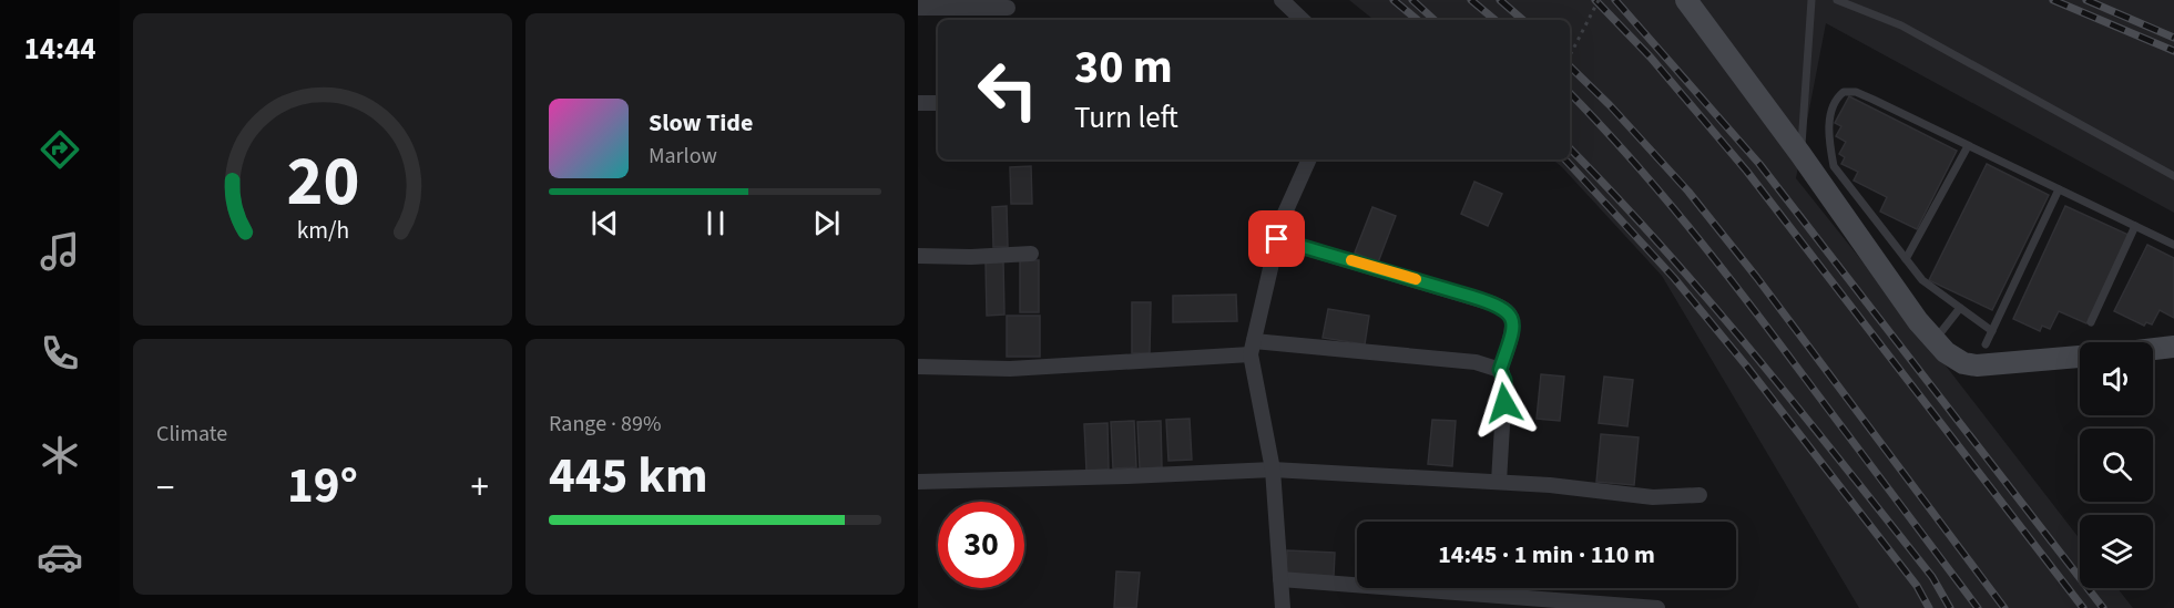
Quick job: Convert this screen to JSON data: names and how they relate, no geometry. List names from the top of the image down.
{
  "page": {
    "tabs": "14:44",
    "turn": ["30 m", "Turn left"],
    "song": ["Slow Tide", "Marlow"],
    "tile": [
      "Climate",
      ["Range · 89%", "445 km"]
    ],
    "heat": ["−", "19°", "+"],
    "limit": "30",
    "trip": "14:45 · 1 min · 110 m",
    "gauge": ["20", "km/h"]
  }
}
